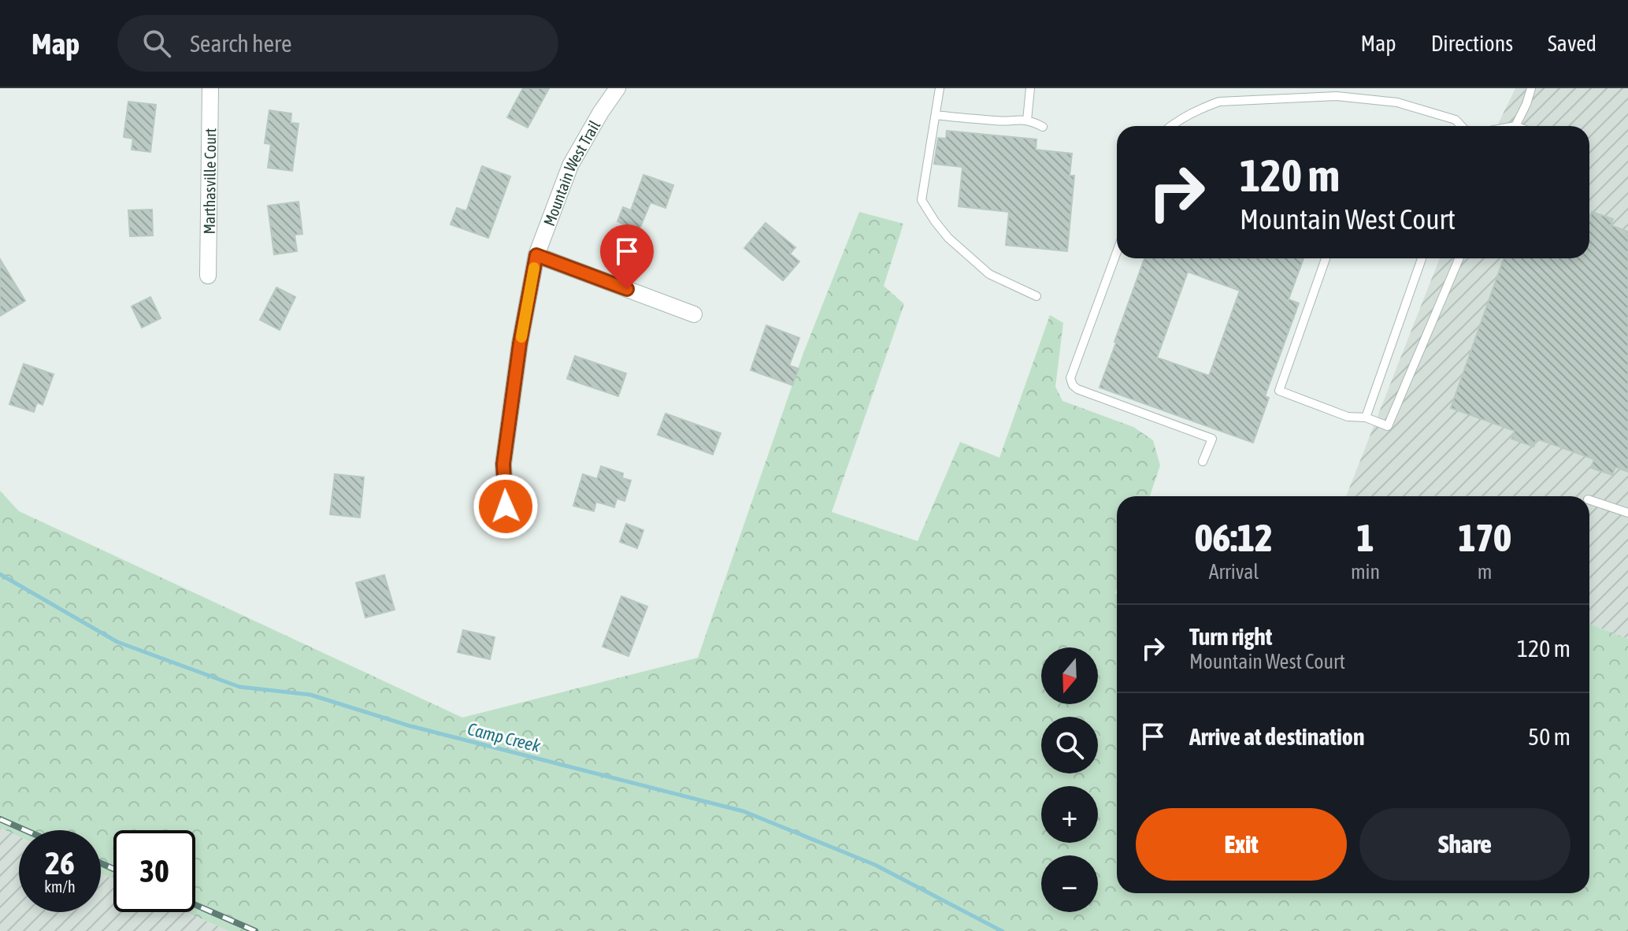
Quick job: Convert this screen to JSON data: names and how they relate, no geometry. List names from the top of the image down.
{
  "streets": {
    "street": ["Mountain West Trail", "Marthasville Court"]
  },
  "water": ["Camp Creek"],
  "north": "bottom",
  "page": {
    "header": "Map",
    "search": "Search here",
    "nav": ["Map", "Directions", "Saved"],
    "turn": ["120 m", "Mountain West Court"],
    "eta": [
      "06:12",
      "Arrival",
      "1",
      "min",
      "170",
      "m"
    ],
    "list": [
      {
        "name": "Turn right",
        "note": "Mountain West Court",
        "value": "120 m"
      },
      {
        "name": "Arrive at destination",
        "value": "50 m"
      }
    ],
    "map_buttons": ["+", "−"],
    "buttons": ["Exit", "Share"],
    "speed": "26 km/h",
    "limit": "30"
  }
}
